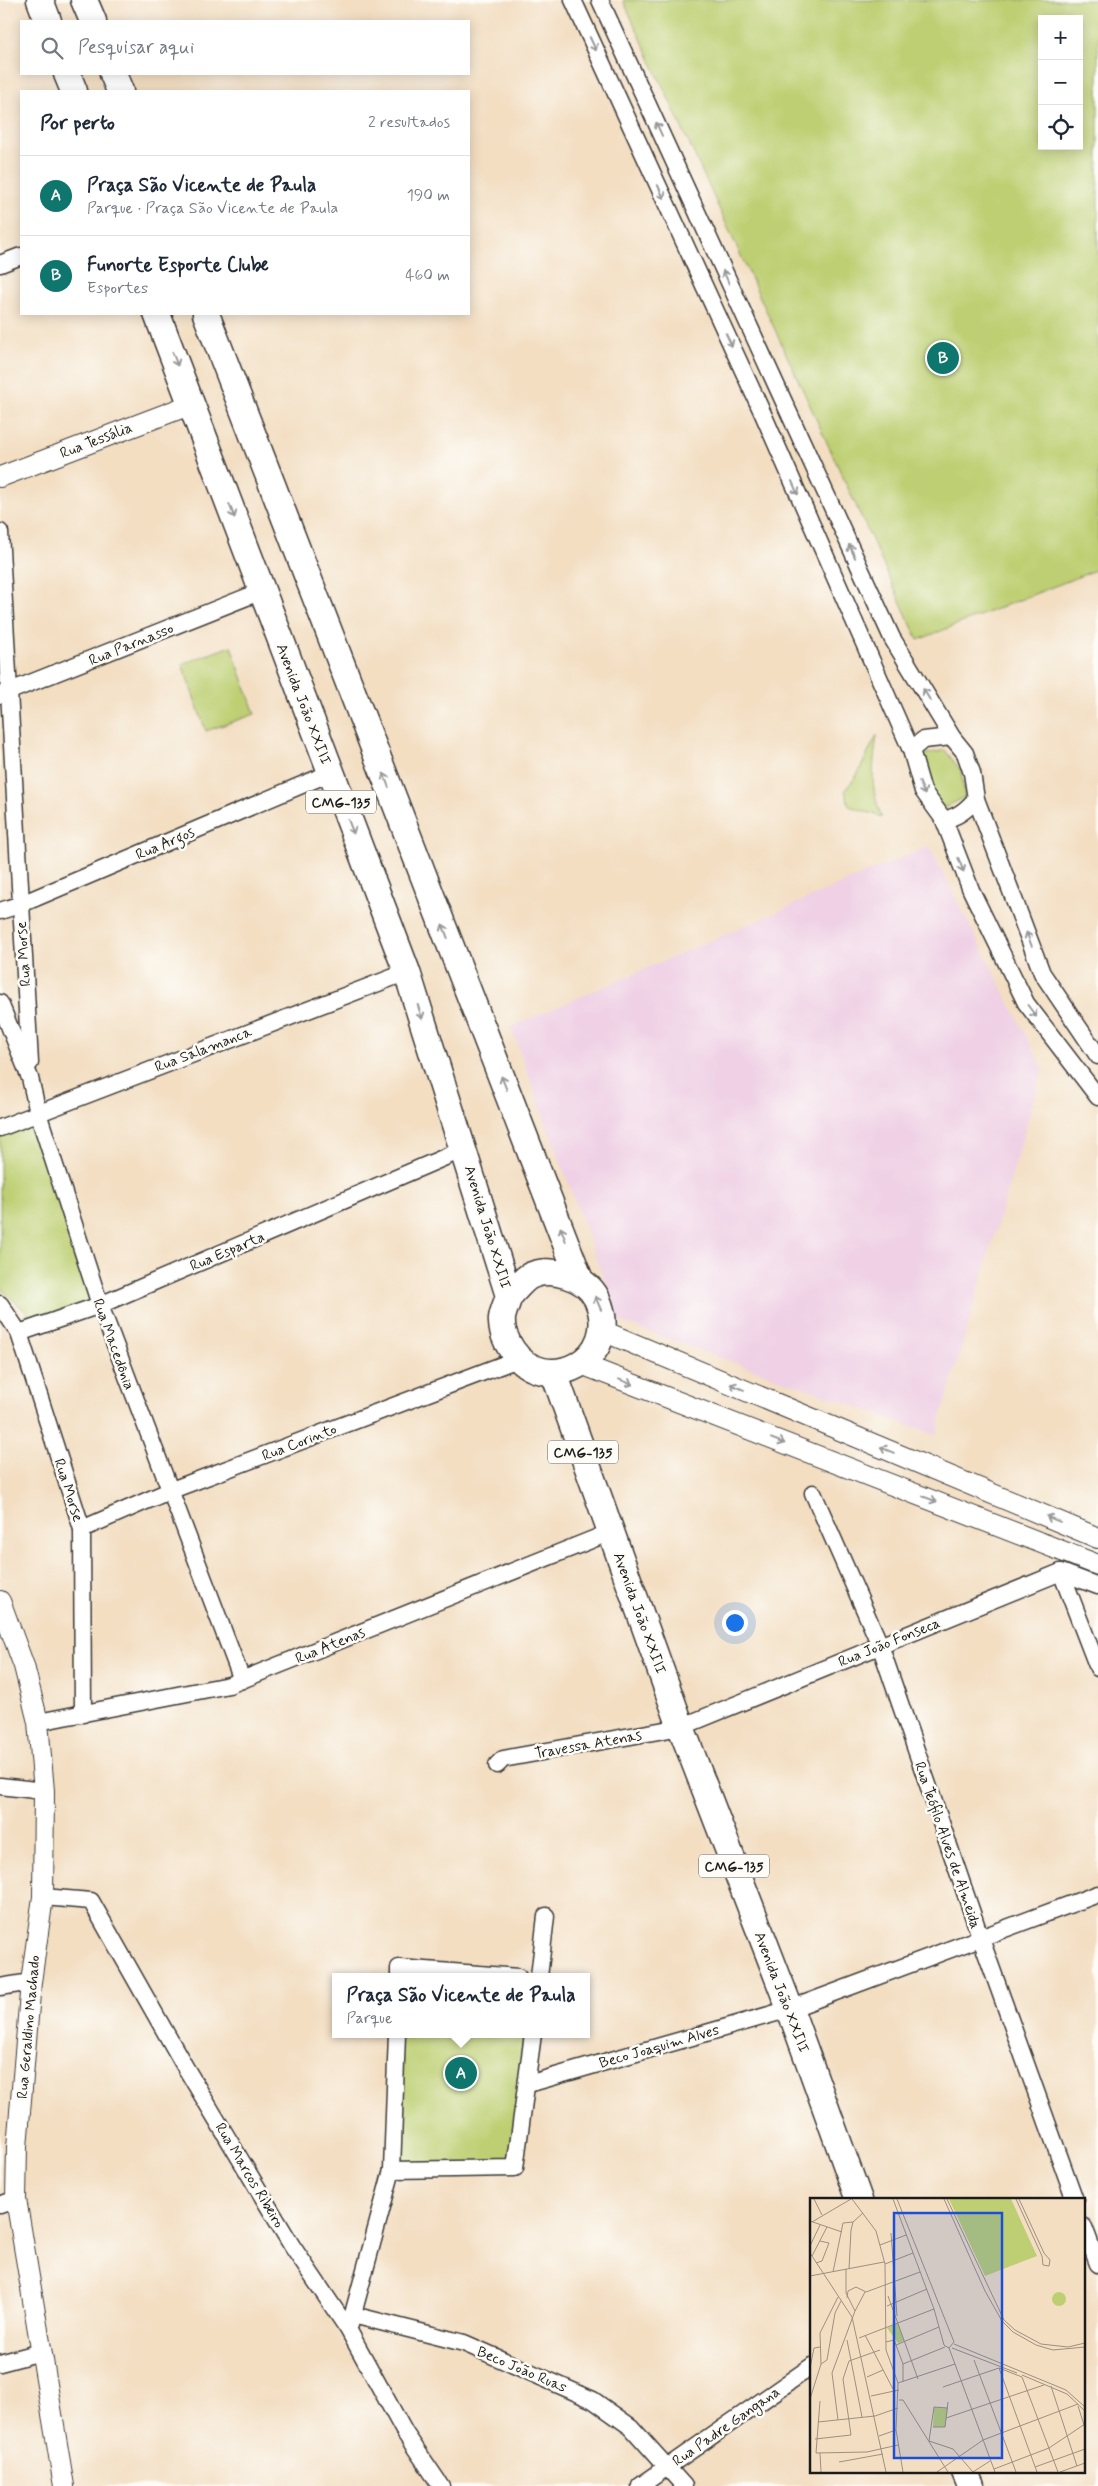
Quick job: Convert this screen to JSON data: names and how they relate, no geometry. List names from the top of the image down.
{
  "streets": {
    "main road": ["Avenida João XXIII", "CMG-135"],
    "street": [
      "Rua Tessália",
      "Rua Parnasso",
      "Rua Argos",
      "Rua Morse",
      "Rua Salamanca",
      "Rua Esparta",
      "Rua Macedônia",
      "Rua Corinto",
      "Rua João Fonseca",
      "Rua Atenas",
      "Travessa Atenas",
      "Rua Teófilo Alves de Almeida",
      "Rua Geraldino Machado",
      "Beco Joaquim Alves",
      "Rua Marcos Ribeiro",
      "Beco João Ruas",
      "Rua Padre Gangana"
    ]
  },
  "crossings": [
    ["Rua Tessália", "Avenida João XXIII"],
    ["Rua Parnasso", "Avenida João XXIII"],
    ["Rua Parnasso", "Rua Morse"],
    ["Avenida João XXIII", "CMG-135"],
    ["Avenida João XXIII", "Rua Argos"],
    ["Avenida João XXIII", "Rua Salamanca"],
    ["Avenida João XXIII", "Rua Esparta"],
    ["Avenida João XXIII", "Rua Corinto"],
    ["Avenida João XXIII", "Rua João Fonseca"],
    ["Avenida João XXIII", "Rua Atenas"],
    ["Avenida João XXIII", "Travessa Atenas"],
    ["Avenida João XXIII", "Beco Joaquim Alves"],
    ["CMG-135", "Rua Corinto"],
    ["Rua Argos", "Rua Morse"],
    ["Rua Morse", "Rua Esparta"],
    ["Rua Morse", "Rua Macedônia"],
    ["Rua Morse", "Rua Corinto"],
    ["Rua Morse", "Rua Atenas"],
    ["Rua Salamanca", "Rua Macedônia"],
    ["Rua Esparta", "Rua Macedônia"],
    ["Rua Macedônia", "Rua Corinto"],
    ["Rua Macedônia", "Rua Atenas"],
    ["Rua João Fonseca", "Travessa Atenas"],
    ["Rua João Fonseca", "Rua Teófilo Alves de Almeida"],
    ["Rua Atenas", "Rua Geraldino Machado"],
    ["Rua Teófilo Alves de Almeida", "Beco Joaquim Alves"],
    ["Rua Geraldino Machado", "Rua Marcos Ribeiro"],
    ["Rua Marcos Ribeiro", "Beco João Ruas"],
    ["Beco João Ruas", "Rua Padre Gangana"]
  ],
  "page": {
    "map_buttons": ["+", "−"],
    "search": "Pesquisar aqui",
    "heading": ["Por perto", "2 resultados"],
    "list": [
      {
        "mark": "A",
        "name": "Praça São Vicente de Paula",
        "note": "Parque · Praça São Vicente de Paula",
        "value": "190 m"
      },
      {
        "mark": "B",
        "name": "Funorte Esporte Clube",
        "note": "Esportes",
        "value": "460 m"
      }
    ],
    "pins": ["B", "A"],
    "popup": ["Praça São Vicente de Paula", "Parque"]
  }
}
